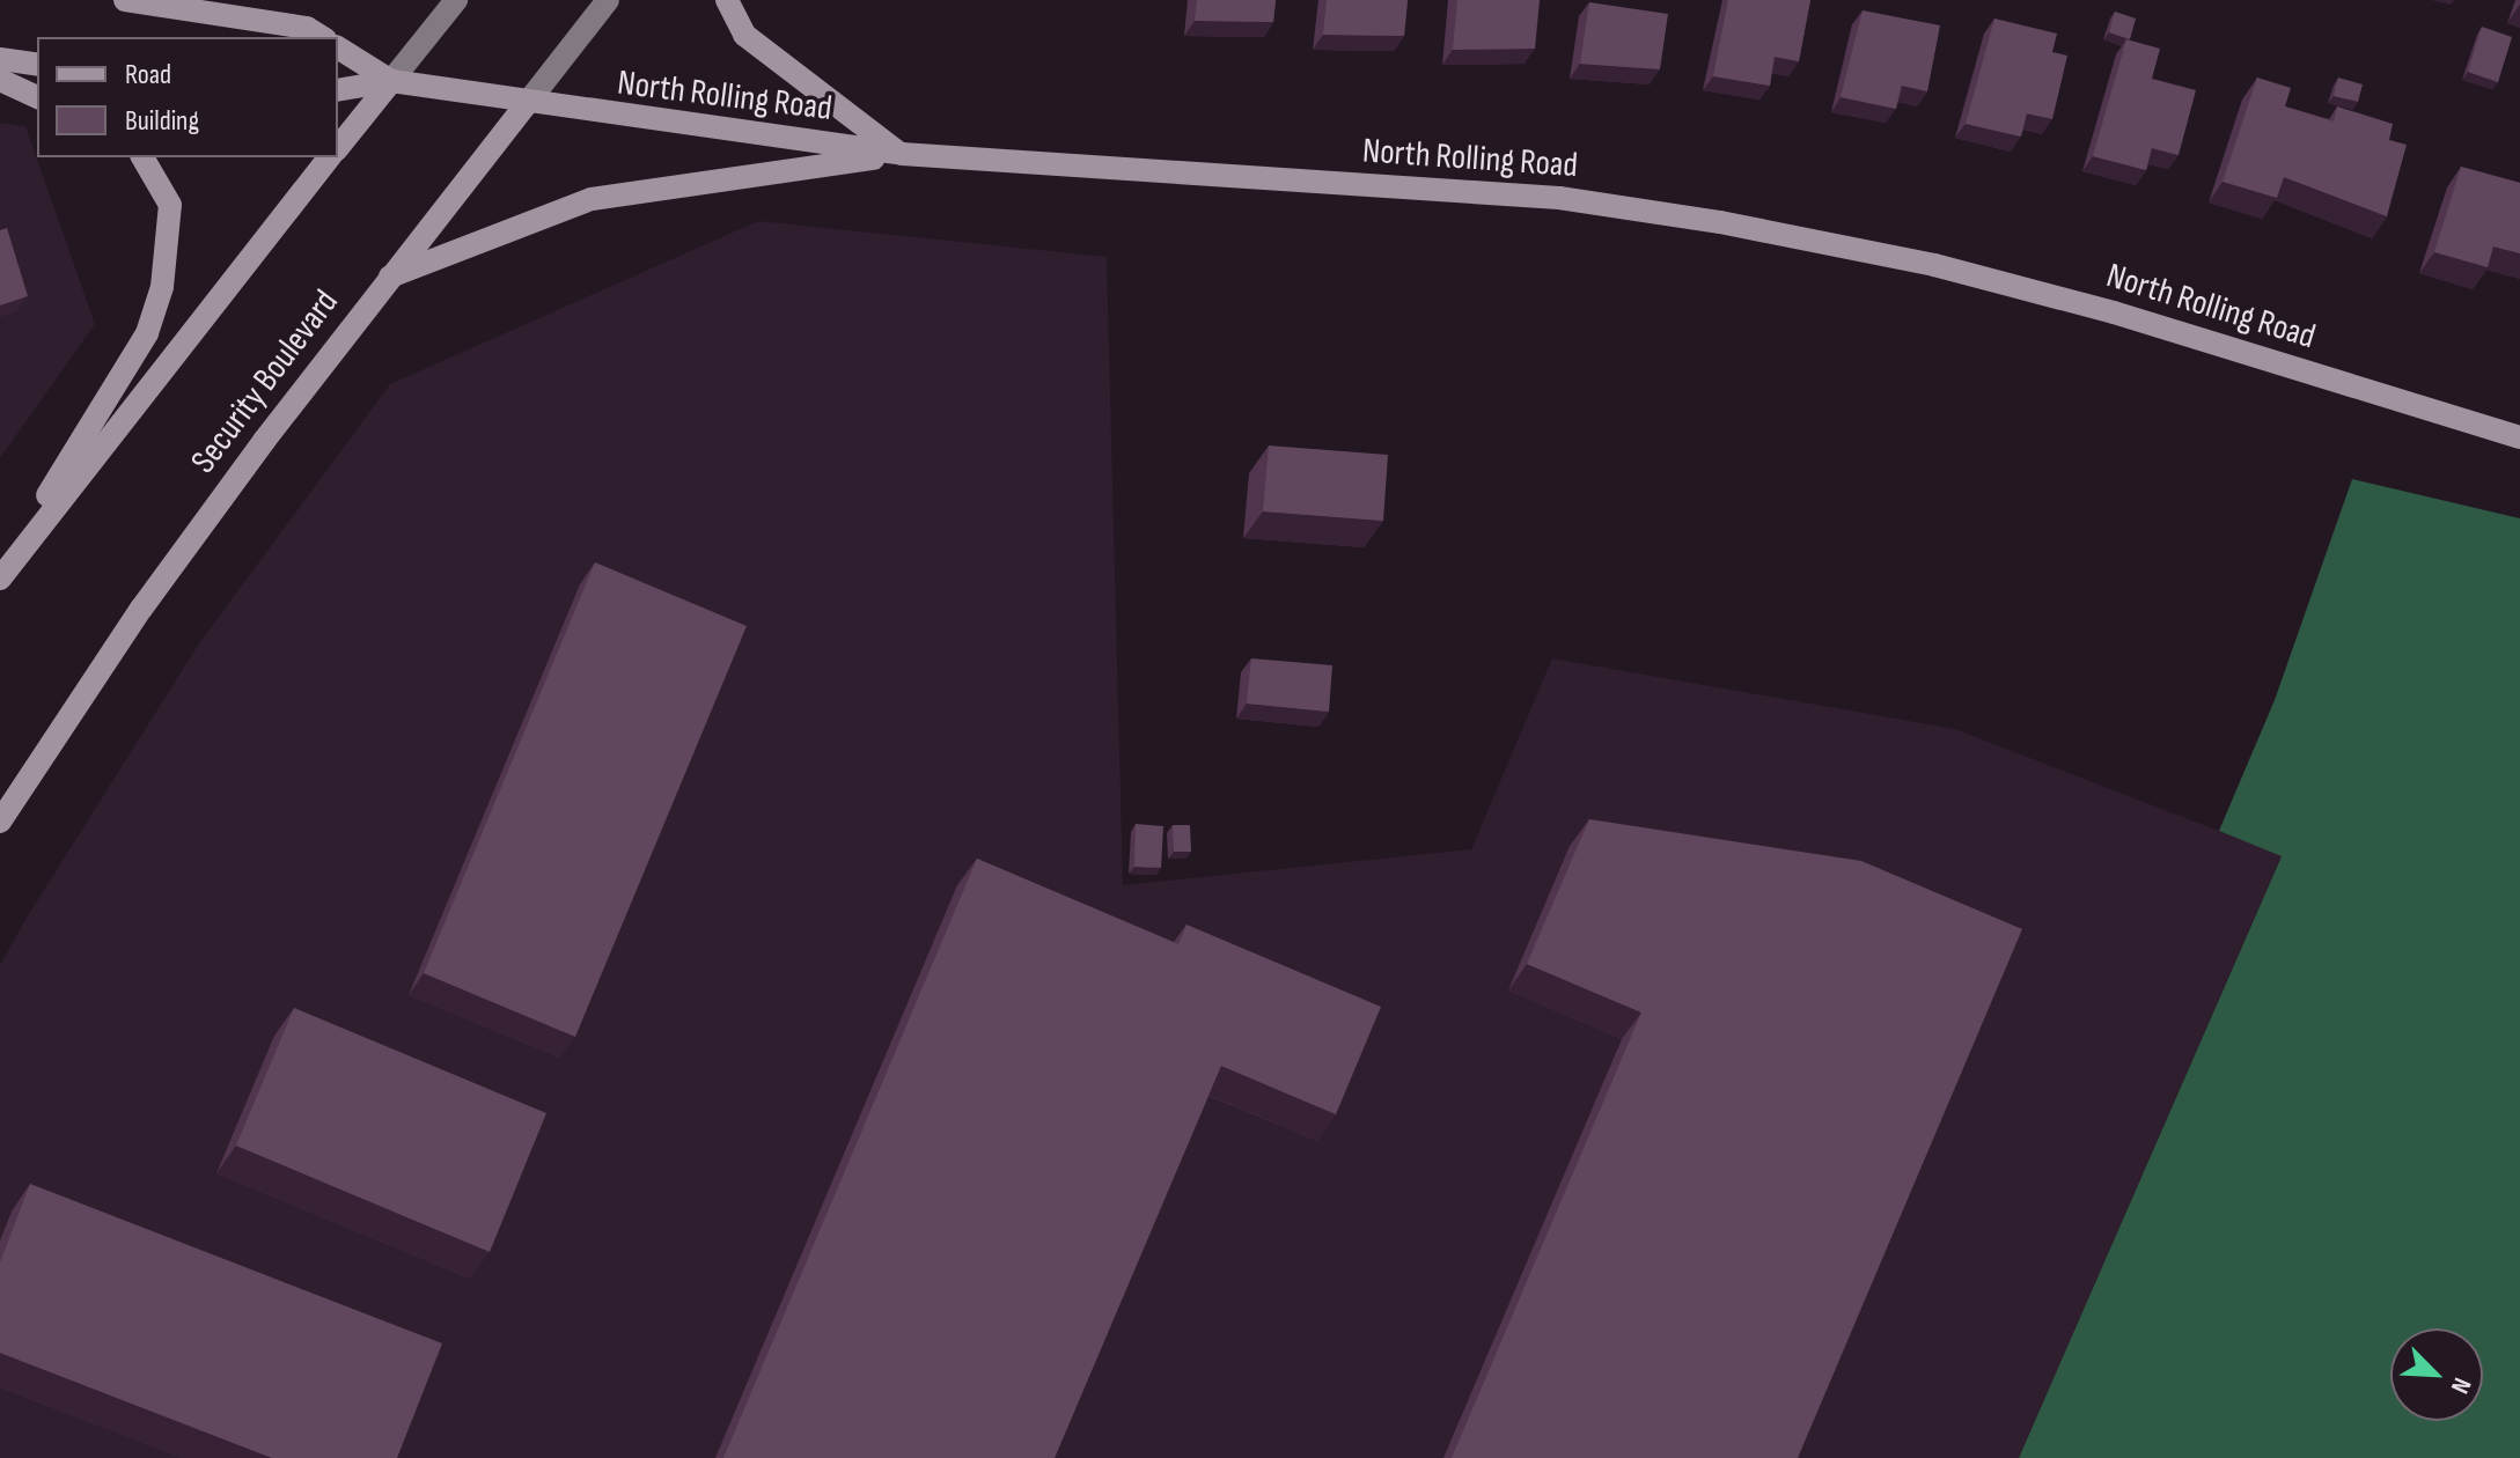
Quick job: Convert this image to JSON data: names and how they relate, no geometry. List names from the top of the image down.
{
  "streets": {
    "main road": ["North Rolling Road", "Security Boulevard"]
  },
  "crossings": [
    ["North Rolling Road", "Security Boulevard"]
  ],
  "legend": ["Road", "Building"],
  "north": "bottom right"
}
